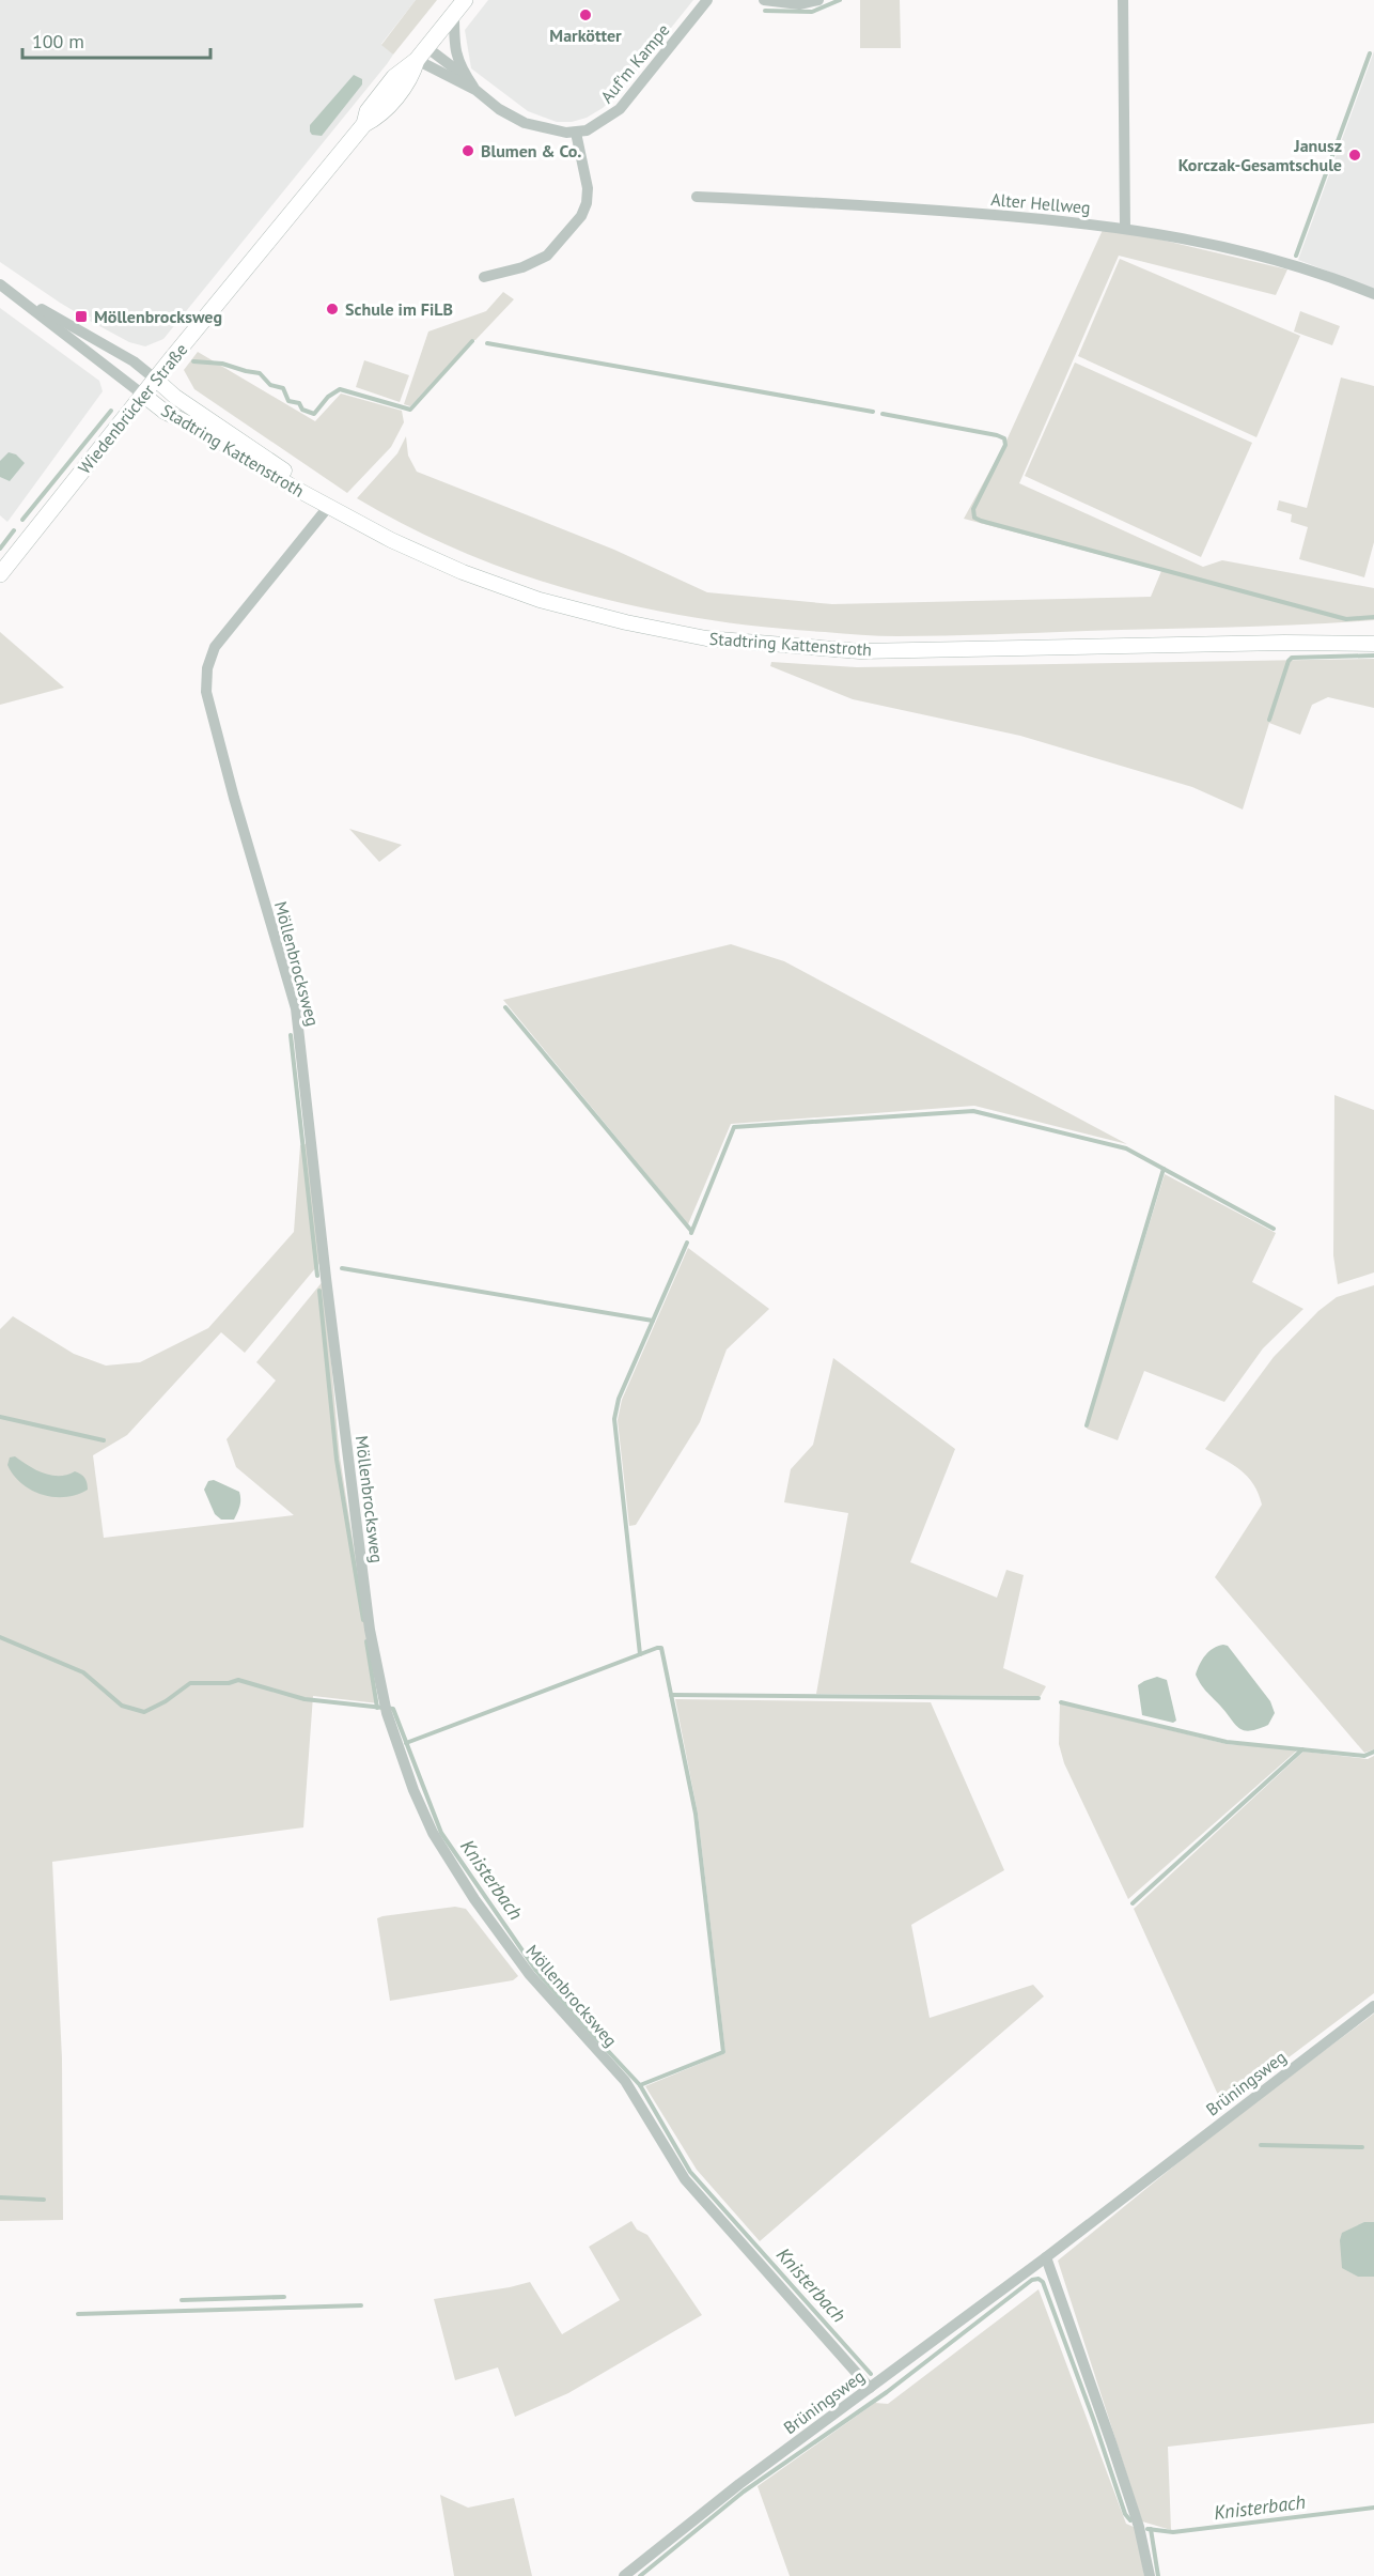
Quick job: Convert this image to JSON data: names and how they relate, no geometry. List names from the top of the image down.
{
  "streets": {
    "main road": ["Wiedenbrücker Straße", "Stadtring Kattenstroth"],
    "street": [
      "Auf'm Kampe",
      "Alter Hellweg",
      "Möllenbrocksweg",
      "Brüningsweg"
    ]
  },
  "crossings": [
    ["Auf'm Kampe", "Wiedenbrücker Straße"],
    ["Wiedenbrücker Straße", "Stadtring Kattenstroth"],
    ["Stadtring Kattenstroth", "Möllenbrocksweg"],
    ["Möllenbrocksweg", "Brüningsweg"]
  ],
  "water": ["Knisterbach"],
  "places": {
    "other": [
      "Markötter",
      "Blumen & Co.",
      "Janusz Korczak-Gesamtschule",
      "Schule im FiLB"
    ],
    "transit": ["Möllenbrocksweg"]
  },
  "scale_bar": "100 m"
}
